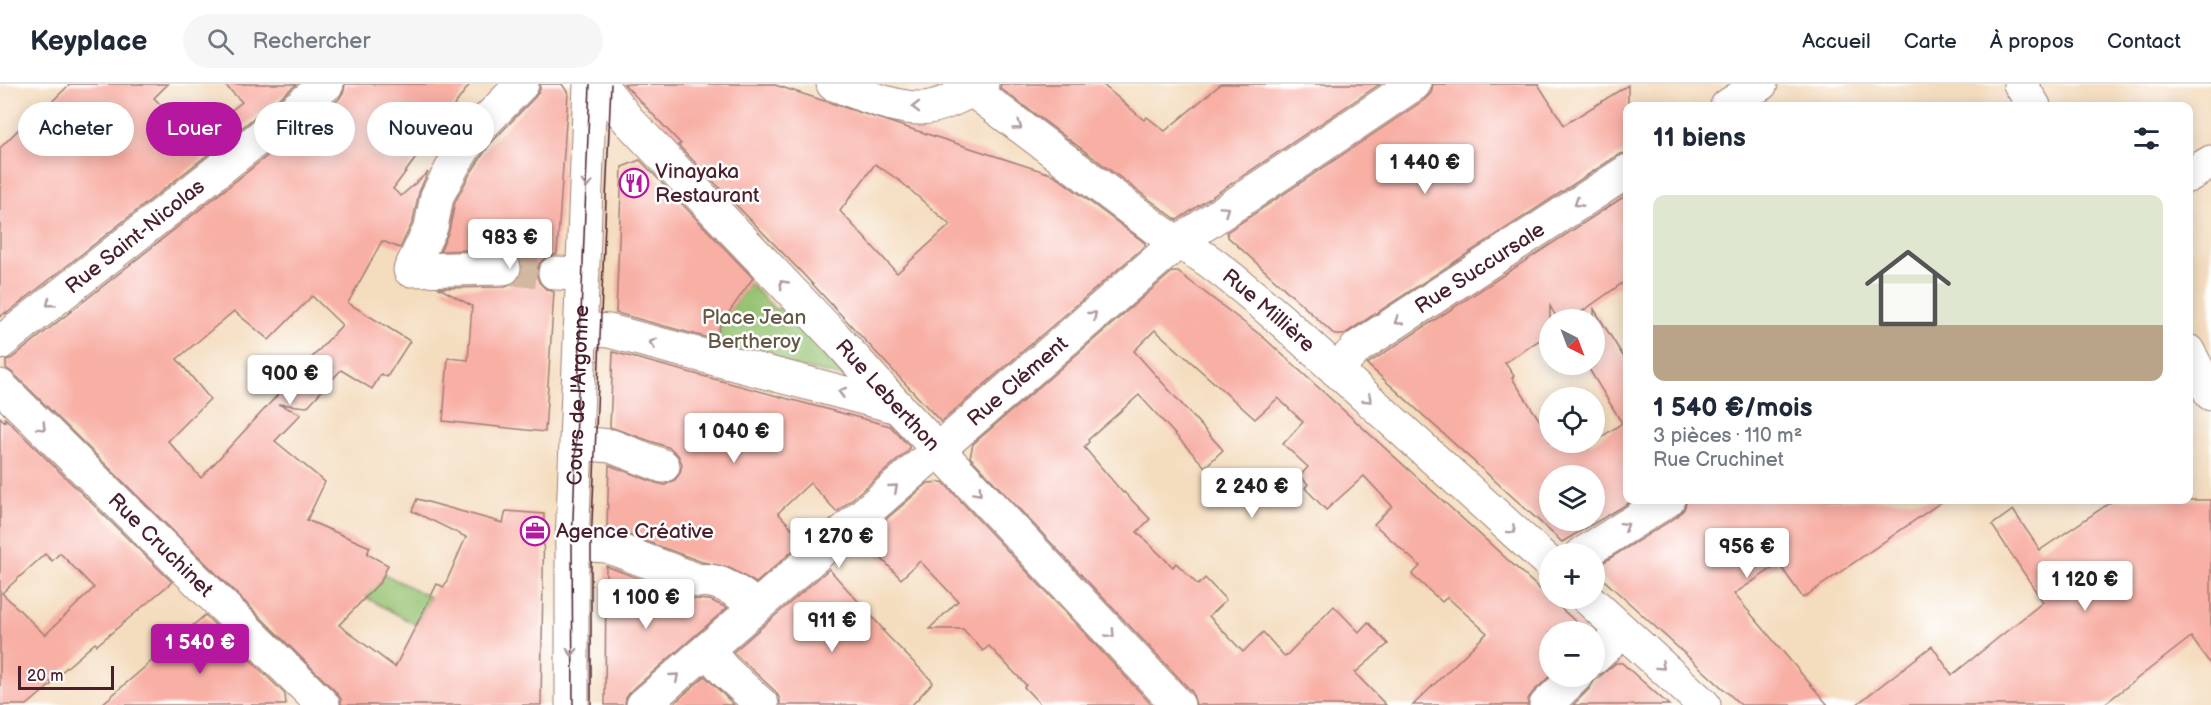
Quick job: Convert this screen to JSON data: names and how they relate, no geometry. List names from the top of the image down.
{
  "streets": {
    "street": [
      "Rue Saint-Nicolas",
      "Rue Succursale",
      "Rue Millière",
      "Rue Clément",
      "Cours de l'Argonne",
      "Rue Leberthon",
      "Rue Cruchinet"
    ]
  },
  "crossings": [
    ["Rue Succursale", "Rue Millière"],
    ["Rue Millière", "Rue Clément"],
    ["Rue Clément", "Rue Leberthon"]
  ],
  "one_way": [
    "Rue Saint-Nicolas",
    "Rue Succursale",
    "Rue Millière",
    "Rue Clément",
    "Cours de l'Argonne",
    "Rue Cruchinet"
  ],
  "parks": ["Place Jean Bertheroy"],
  "places": {
    "restaurant": ["Vinayaka Restaurant"],
    "office": ["Agence Créative"]
  },
  "scale_bar": "20 m",
  "north": "bottom right",
  "page": {
    "header": "Keyplace",
    "search": "Rechercher",
    "nav": [
      "Accueil",
      "Carte",
      "À propos",
      "Contact"
    ],
    "chip": [
      "Acheter",
      "Louer",
      "Filtres",
      "Nouveau"
    ],
    "heading": "11 biens",
    "price": [
      "1 440 €",
      "983 €",
      "900 €",
      "1 040 €",
      "2 240 €",
      "1 270 €",
      "956 €",
      "1 120 €",
      "1 100 €",
      "911 €",
      "1 540 €"
    ],
    "list": [
      {
        "name": "1 540 €/mois",
        "note": "3 pièces · 110 m² · Rue Cruchinet"
      }
    ],
    "map_buttons": ["+", "−"],
    "scale": "20 m"
  }
}
